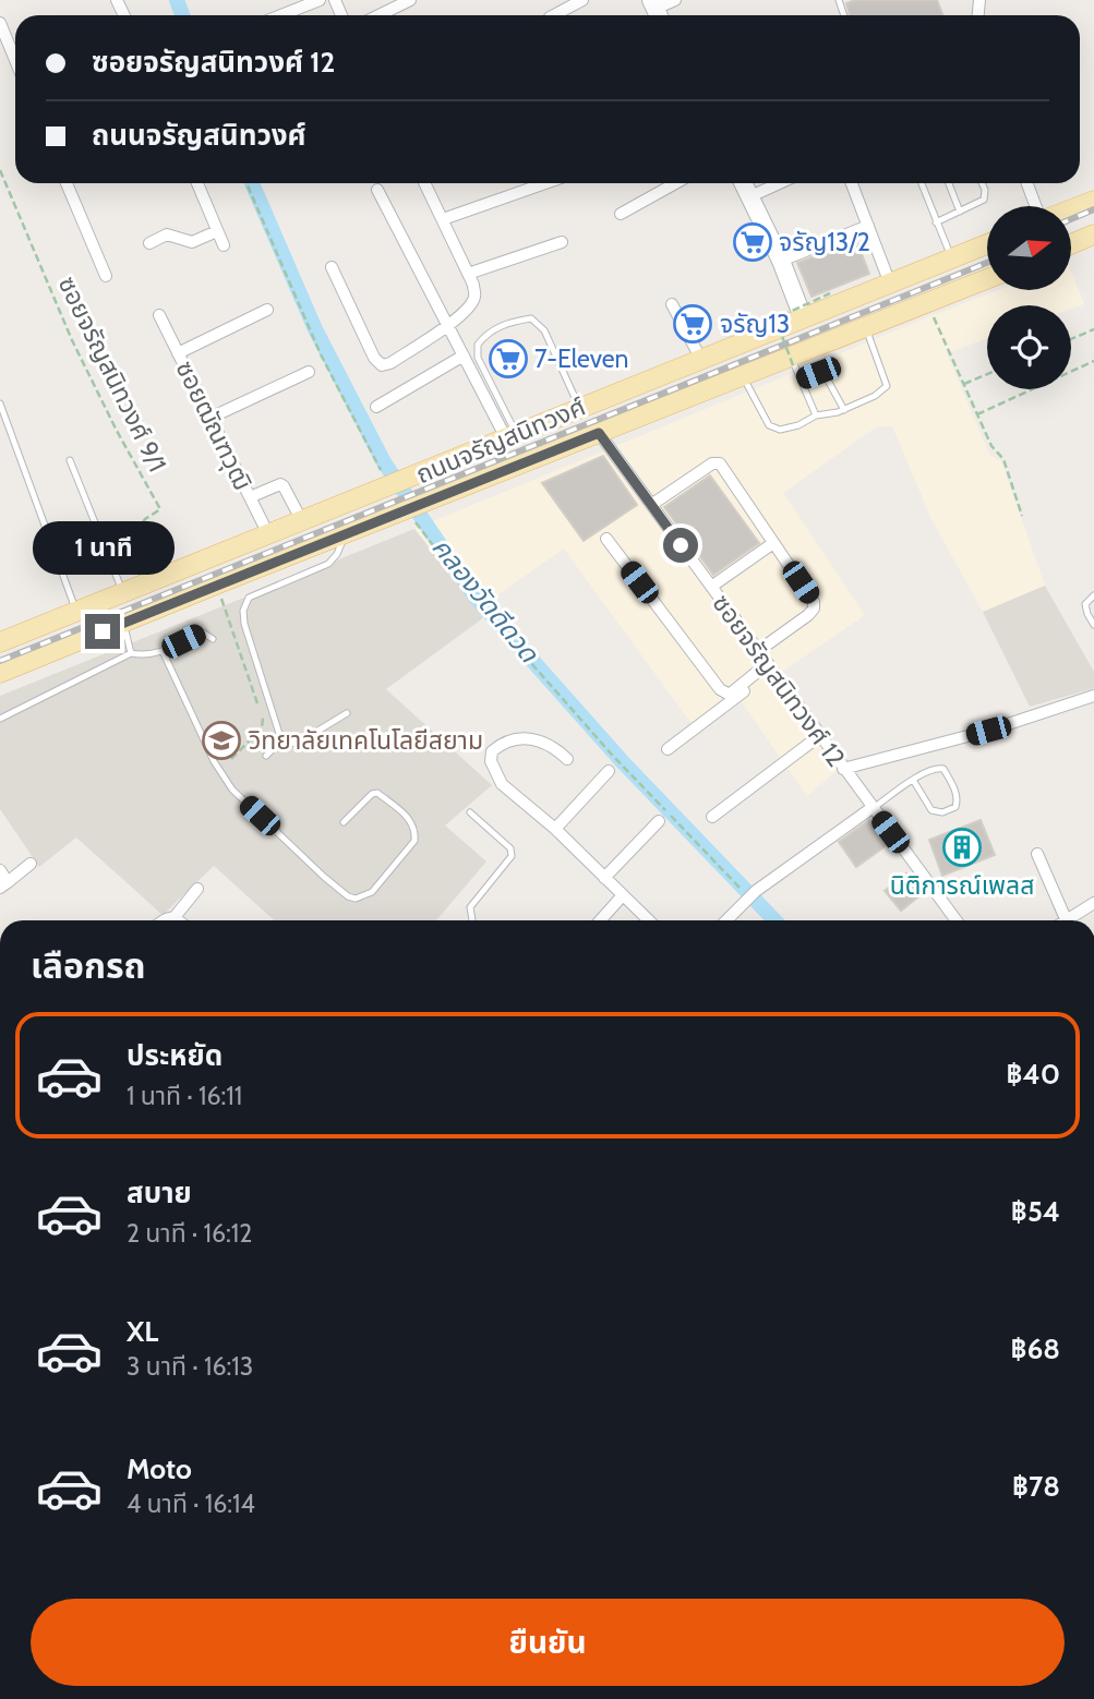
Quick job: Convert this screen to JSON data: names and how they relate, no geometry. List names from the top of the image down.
{
  "streets": {
    "main road": ["ถนนจรัญสนิทวงศ์"],
    "street": ["ซอยฒัณฑวุฒิ", "ซอยจรัญสนิทวงศ์ 12"],
    "path": ["ซอยจรัญสนิทวงศ์ 9/1"]
  },
  "crossings": [
    ["ซอยจรัญสนิทวงศ์ 9/1", "ถนนจรัญสนิทวงศ์"],
    ["ซอยฒัณฑวุฒิ", "ถนนจรัญสนิทวงศ์"],
    ["ถนนจรัญสนิทวงศ์", "ซอยจรัญสนิทวงศ์ 12"]
  ],
  "water": ["คลองวัดดีดวด"],
  "places": {
    "supermarket": ["จรัญ13/2", "จรัญ13", "7-Eleven"],
    "school or university": ["วิทยาลัยเทคโนโลยีสยาม"],
    "building": ["นิติการณ์เพลส"]
  },
  "north": "right",
  "page": {
    "banner": ["ซอยจรัญสนิทวงศ์ 12", "ถนนจรัญสนิทวงศ์"],
    "bubble": "1 นาที",
    "heading": "เลือกรถ",
    "list": [
      {
        "name": "ประหยัด",
        "note": "1 นาที · 16:11",
        "value": "฿40"
      },
      {
        "name": "สบาย",
        "note": "2 นาที · 16:12",
        "value": "฿54"
      },
      {
        "name": "XL",
        "note": "3 นาที · 16:13",
        "value": "฿68"
      },
      {
        "name": "Moto",
        "note": "4 นาที · 16:14",
        "value": "฿78"
      }
    ],
    "buttons": "ยืนยัน"
  }
}
